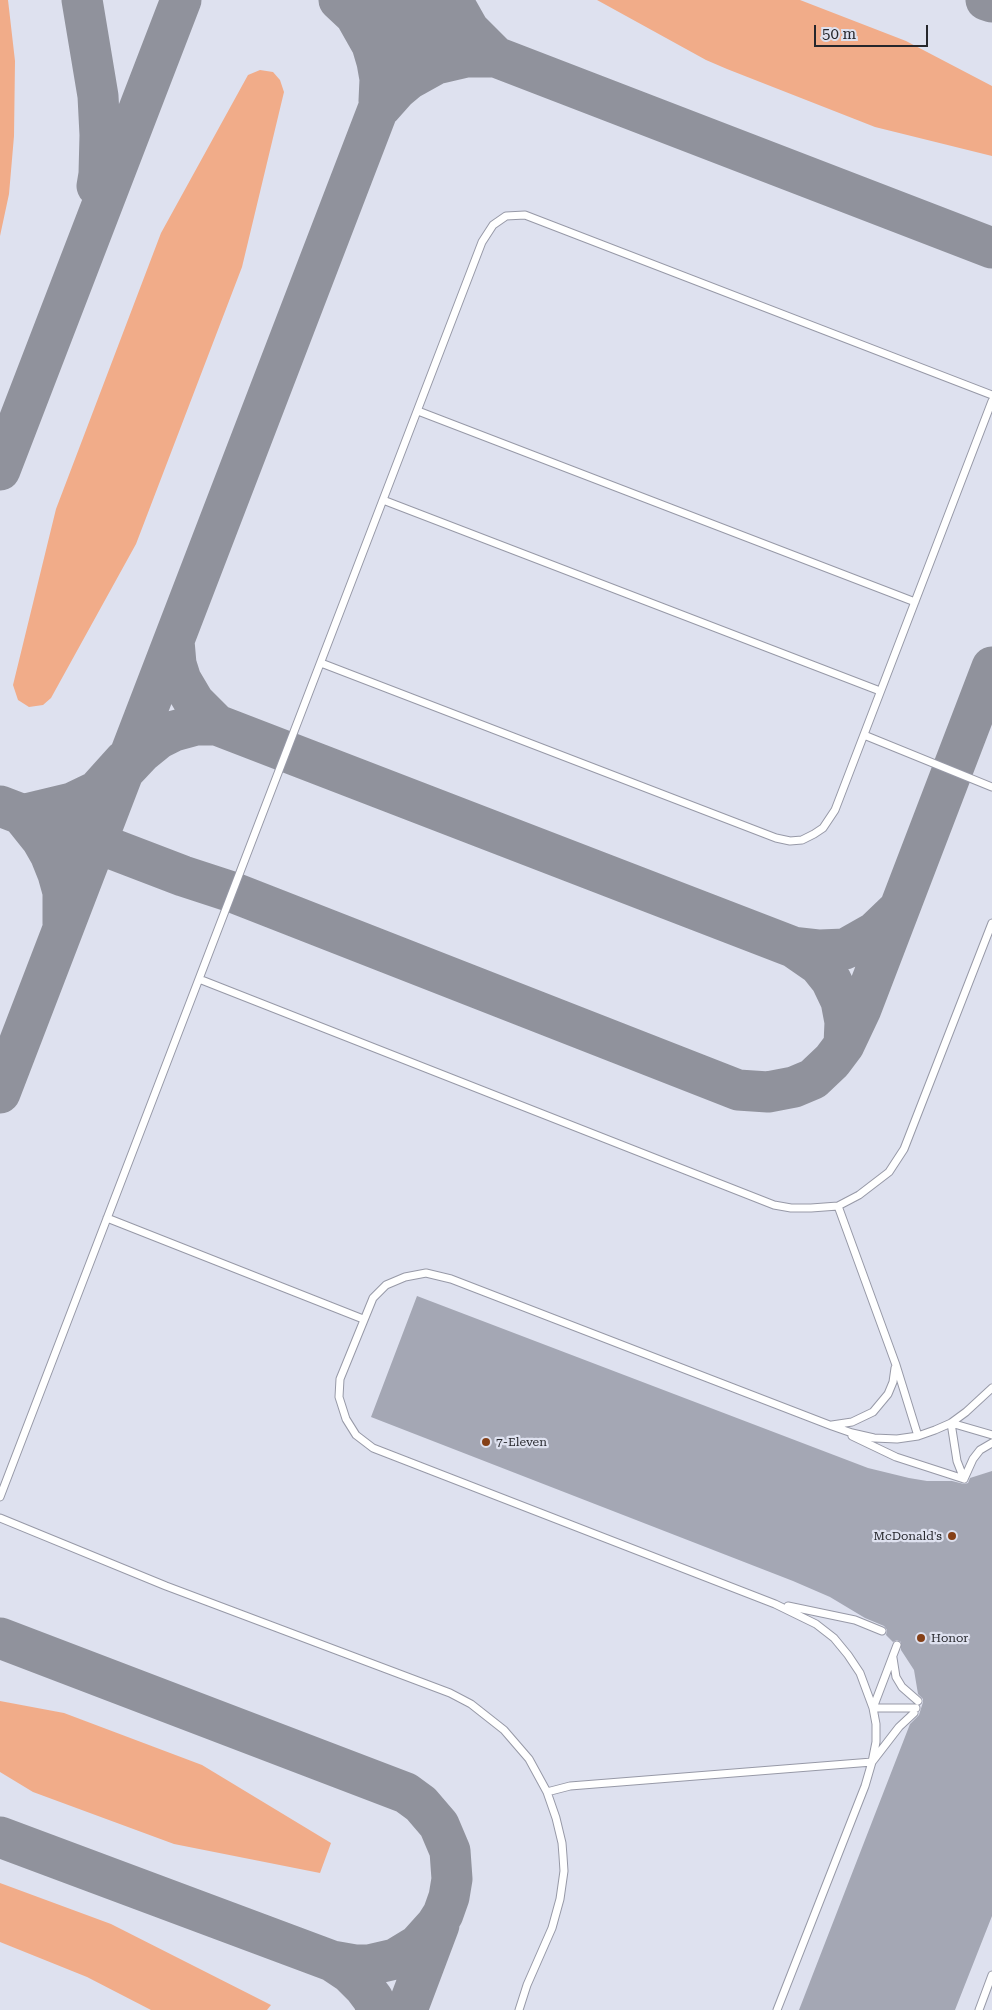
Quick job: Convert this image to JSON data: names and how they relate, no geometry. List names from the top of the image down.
{
  "places": ["7-Eleven", "McDonald's", "Honor"],
  "scale_bar": "50 m"
}
